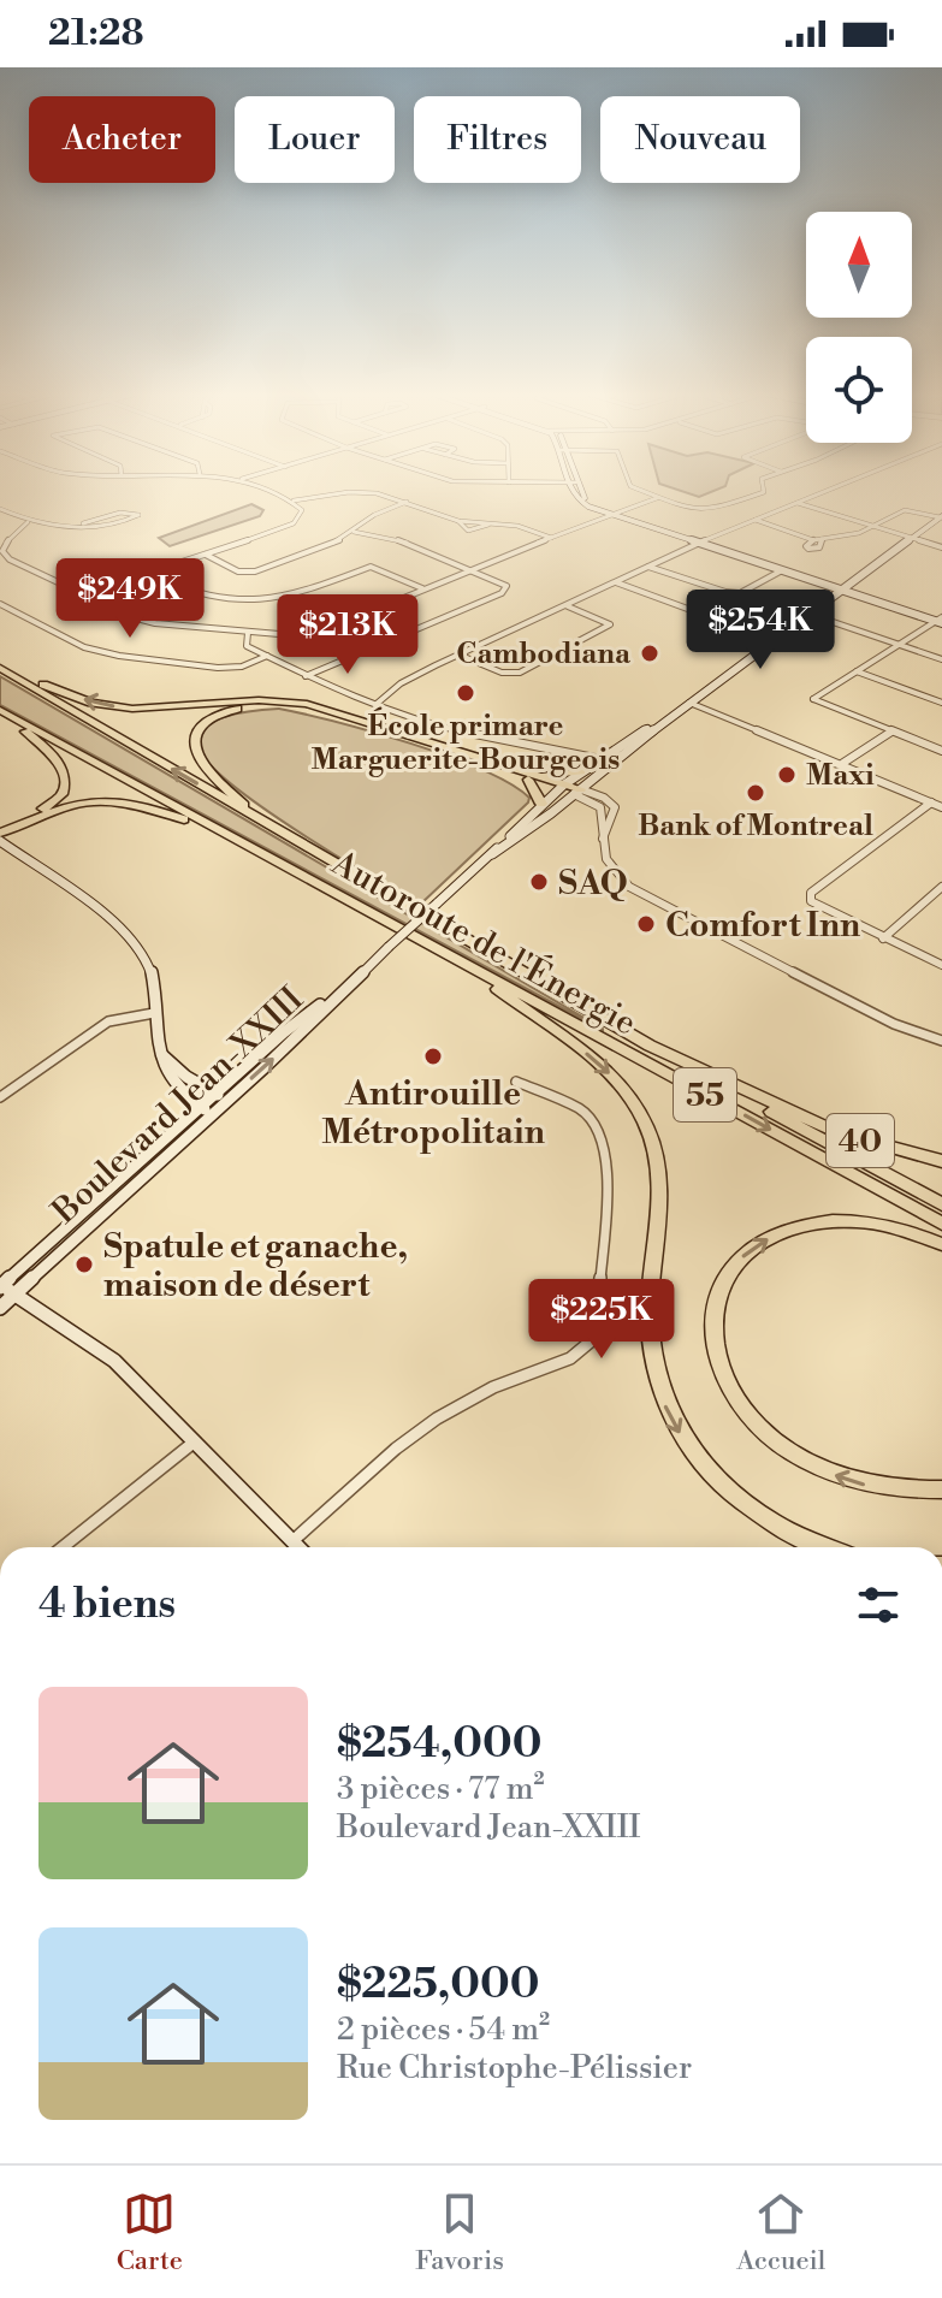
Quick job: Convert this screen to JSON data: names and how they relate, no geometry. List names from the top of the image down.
{
  "streets": {
    "highway": ["Autoroute de l'Énergie", "55", "40"],
    "street": ["Boulevard Jean-XXIII"]
  },
  "crossings": [
    ["Autoroute de l'Énergie", "55"],
    ["Autoroute de l'Énergie", "40"],
    ["55", "40"]
  ],
  "places": [
    "Cambodiana",
    "École primare Marguerite-Bourgeois",
    "Maxi",
    "Bank of Montreal",
    "SAQ",
    "Comfort Inn",
    "Antirouille Métropolitain",
    "Spatule et ganache, maison de désert"
  ],
  "north": "top",
  "page": {
    "status": "21:28",
    "chip": [
      "Acheter",
      "Louer",
      "Filtres",
      "Nouveau"
    ],
    "price": [
      "$249K",
      "$254K",
      "$213K",
      "$225K"
    ],
    "heading": "4 biens",
    "list": [
      {
        "name": "$254,000",
        "note": "3 pièces · 77 m² · Boulevard Jean-XXIII"
      },
      {
        "name": "$225,000",
        "note": "2 pièces · 54 m² · Rue Christophe-Pélissier"
      }
    ],
    "tabs": ["Carte", "Favoris", "Accueil"]
  }
}
